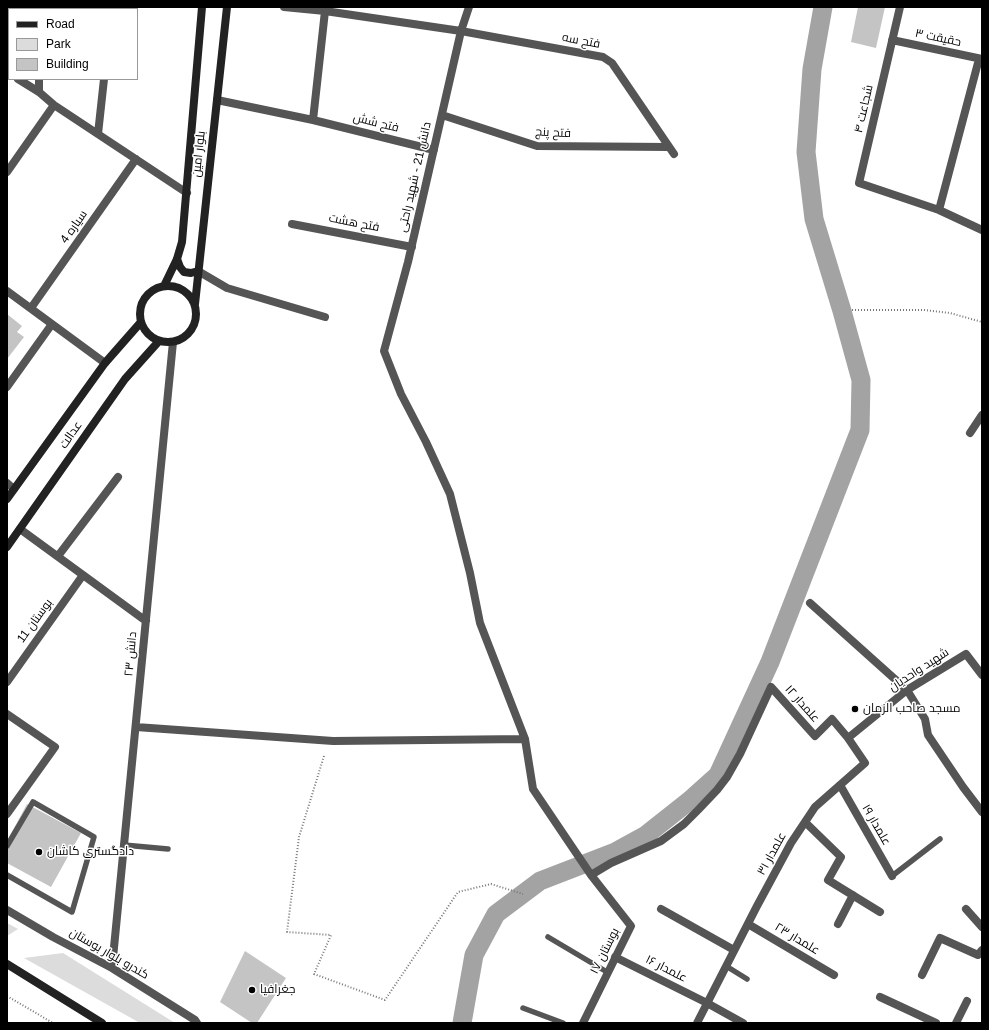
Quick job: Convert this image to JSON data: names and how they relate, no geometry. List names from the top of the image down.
{
  "streets": {
    "street": [
      "حقیقت ۳",
      "فتح سه",
      "شجاعت ۴",
      "فتح شش",
      "فتح پنج",
      "بلوار امین",
      "دانش 21 - شهید راحتی",
      "فتح هشت",
      "سیاره 4",
      "عدالت",
      "بوستان 11",
      "دانش ۲۳",
      "شهید واحدیان",
      "علمدار ۱۲",
      "علمدار ۱۹",
      "علمدار ۳۱",
      "علمدار ۲۳",
      "بوستان ۱۷",
      "کندرو بلوار بوستان",
      "علمدار ۱۶"
    ]
  },
  "crossings": [
    ["حقیقت ۳", "شجاعت ۴"],
    ["فتح سه", "فتح پنج"],
    ["فتح سه", "دانش 21 - شهید راحتی"],
    ["فتح شش", "بلوار امین"],
    ["فتح شش", "دانش 21 - شهید راحتی"],
    ["فتح پنج", "دانش 21 - شهید راحتی"],
    ["بلوار امین", "عدالت"],
    ["بلوار امین", "دانش ۲۳"],
    ["دانش 21 - شهید راحتی", "فتح هشت"],
    ["عدالت", "دانش ۲۳"],
    ["دانش ۲۳", "کندرو بلوار بوستان"],
    ["شهید واحدیان", "علمدار ۳۱"],
    ["علمدار ۱۲", "علمدار ۳۱"],
    ["علمدار ۱۲", "بوستان ۱۷"],
    ["علمدار ۱۹", "علمدار ۳۱"],
    ["علمدار ۳۱", "علمدار ۲۳"],
    ["علمدار ۳۱", "علمدار ۱۶"],
    ["بوستان ۱۷", "علمدار ۱۶"]
  ],
  "places": ["مسجد صاحب الزمان", "دادگستری کاشان", "جغرافیا"],
  "legend": ["Road", "Park", "Building"]
}
